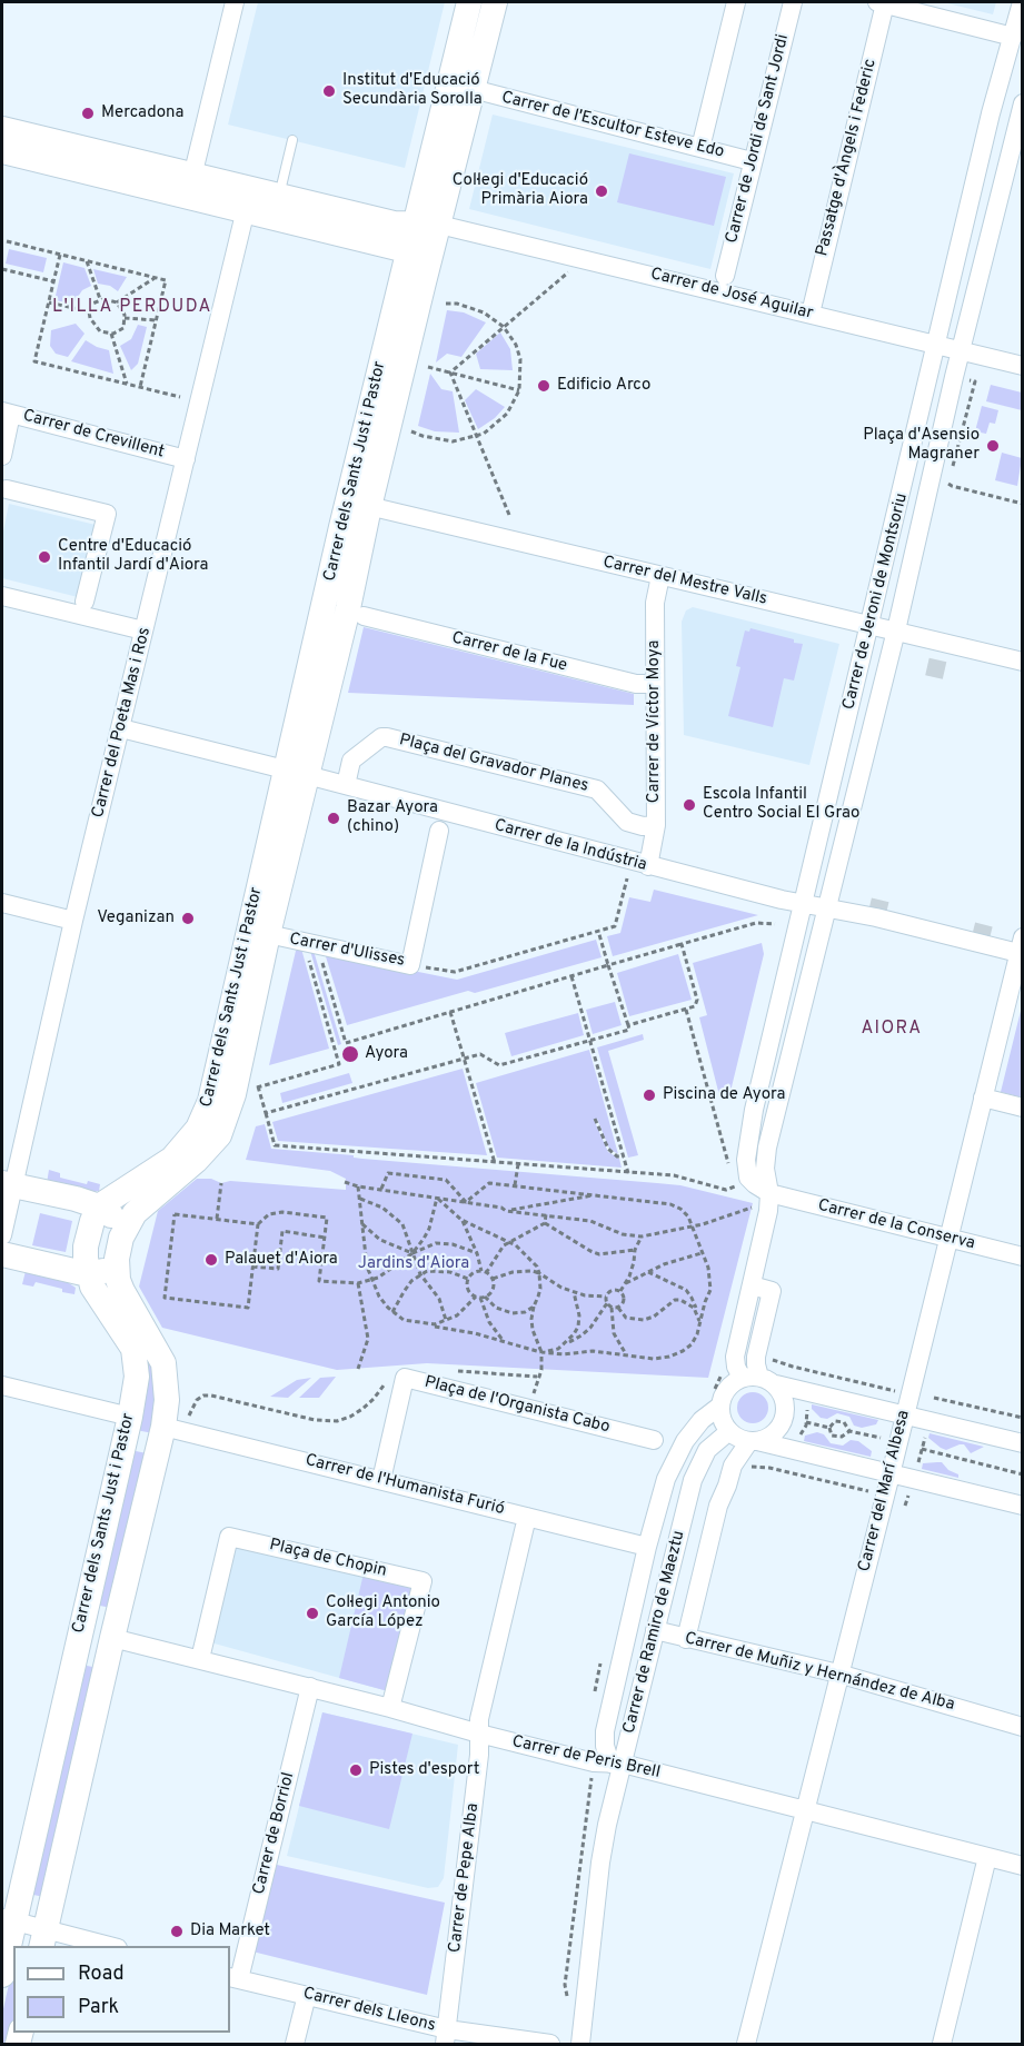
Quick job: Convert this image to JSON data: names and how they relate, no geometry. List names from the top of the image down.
{
  "streets": {
    "street": [
      "Carrer de l'Escultor Esteve Edo",
      "Carrer de Jordi de Sant Jordi",
      "Passatge d'Àngels i Federic",
      "Carrer de José Aguilar",
      "Carrer de Crevillent",
      "Carrer dels Sants Just i Pastor",
      "Carrer del Mestre Valls",
      "Carrer de Jeroni de Montsoriu",
      "Carrer de la Fue",
      "Carrer de Víctor Moya",
      "Carrer del Poeta Mas i Ros",
      "Plaça del Gravador Planes",
      "Carrer de la Indústria",
      "Carrer d'Ulisses",
      "Carrer de la Conserva",
      "Plaça de l'Organista Cabo",
      "Carrer de l'Humanista Furió",
      "Carrer del Marí Albesa",
      "Plaça de Chopin",
      "Carrer de Ramiro de Maeztu",
      "Carrer de Muñiz y Hernández de Alba",
      "Carrer de Peris Brell",
      "Carrer de Borriol",
      "Carrer de Pepe Alba",
      "Carrer dels Lleons"
    ]
  },
  "crossings": [
    ["Carrer de l'Escultor Esteve Edo", "Carrer de Jordi de Sant Jordi"],
    ["Carrer de l'Escultor Esteve Edo", "Carrer dels Sants Just i Pastor"],
    ["Passatge d'Àngels i Federic", "Carrer de José Aguilar"],
    ["Carrer de José Aguilar", "Carrer dels Sants Just i Pastor"],
    ["Carrer de José Aguilar", "Carrer de Jeroni de Montsoriu"],
    ["Carrer de Crevillent", "Carrer del Poeta Mas i Ros"],
    ["Carrer dels Sants Just i Pastor", "Carrer del Mestre Valls"],
    ["Carrer dels Sants Just i Pastor", "Carrer de la Indústria"],
    ["Carrer dels Sants Just i Pastor", "Carrer d'Ulisses"],
    ["Carrer dels Sants Just i Pastor", "Carrer de l'Humanista Furió"],
    ["Carrer dels Sants Just i Pastor", "Carrer de Peris Brell"],
    ["Carrer del Mestre Valls", "Carrer de Jeroni de Montsoriu"],
    ["Carrer del Mestre Valls", "Carrer de Víctor Moya"],
    ["Carrer de Jeroni de Montsoriu", "Carrer de la Indústria"],
    ["Carrer de Jeroni de Montsoriu", "Carrer de la Conserva"],
    ["Carrer de Jeroni de Montsoriu", "Carrer de Ramiro de Maeztu"],
    ["Carrer de la Fue", "Carrer de Víctor Moya"],
    ["Carrer de Víctor Moya", "Plaça del Gravador Planes"],
    ["Carrer de Víctor Moya", "Carrer de la Indústria"],
    ["Carrer del Poeta Mas i Ros", "Carrer de la Indústria"],
    ["Plaça del Gravador Planes", "Carrer de la Indústria"],
    ["Carrer de la Indústria", "Carrer del Marí Albesa"],
    ["Carrer de la Conserva", "Carrer del Marí Albesa"],
    ["Plaça de l'Organista Cabo", "Carrer de l'Humanista Furió"],
    ["Carrer de l'Humanista Furió", "Carrer de Ramiro de Maeztu"],
    ["Carrer de l'Humanista Furió", "Carrer de Pepe Alba"],
    ["Carrer del Marí Albesa", "Carrer de Muñiz y Hernández de Alba"],
    ["Carrer del Marí Albesa", "Carrer de Peris Brell"],
    ["Plaça de Chopin", "Carrer de Peris Brell"],
    ["Carrer de Ramiro de Maeztu", "Carrer de Muñiz y Hernández de Alba"],
    ["Carrer de Ramiro de Maeztu", "Carrer de Peris Brell"],
    ["Carrer de Peris Brell", "Carrer de Borriol"],
    ["Carrer de Peris Brell", "Carrer de Pepe Alba"],
    ["Carrer de Borriol", "Carrer dels Lleons"],
    ["Carrer de Pepe Alba", "Carrer dels Lleons"]
  ],
  "districts": ["L'ILLA PERDUDA", "AIORA"],
  "parks": ["Jardins d'Aiora"],
  "places": [
    "Institut d'Educació Secundària Sorolla",
    "Mercadona",
    "Col·legi d'Educació Primària Aiora",
    "Edificio Arco",
    "Plaça d'Asensio Magraner",
    "Centre d'Educació Infantil Jardí d'Aiora",
    "Escola Infantil Centro Social El Grao",
    "Bazar Ayora (chino)",
    "Veganizan",
    "Ayora",
    "Piscina de Ayora",
    "Palauet d'Aiora",
    "Col·legi Antonio García López",
    "Pistes d'esport",
    "Dia Market"
  ],
  "legend": ["Road", "Park"]
}
